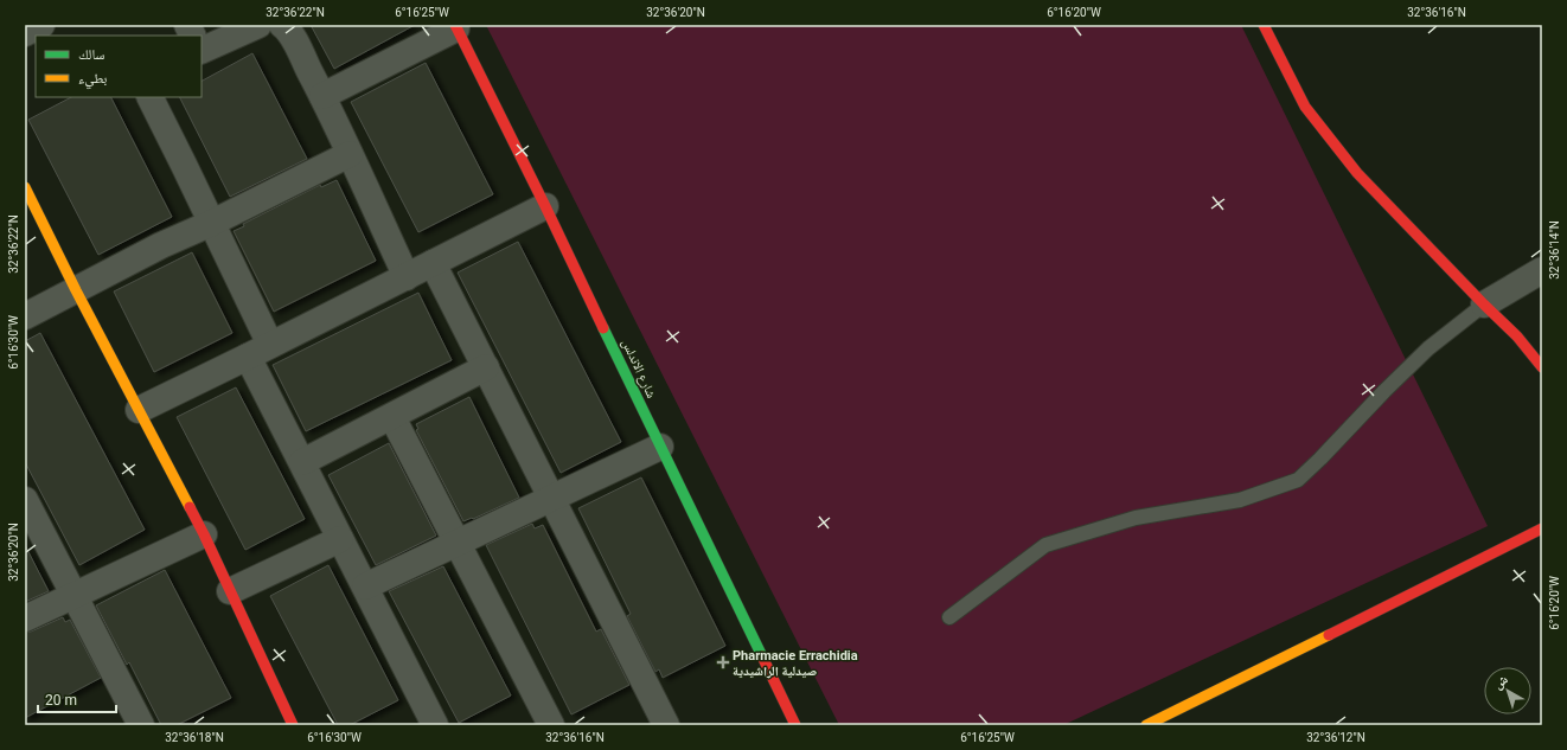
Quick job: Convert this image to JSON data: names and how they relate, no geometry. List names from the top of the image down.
{
  "streets": {
    "street": ["شارع الاندلس"]
  },
  "places": {
    "health": ["Pharmacie Errachidia صيدلية الراشيدية"]
  },
  "legend": ["سالك", "بطيء"],
  "scale_bar": "20 m",
  "north": "top left",
  "coordinates": [
    "32°36'22\"N",
    "6°16'25\"W",
    "32°36'20\"N",
    "6°16'20\"W",
    "32°36'16\"N",
    "32°36'14\"N",
    "6°16'30\"W",
    "32°36'18\"N",
    "32°36'12\"N"
  ]
}
